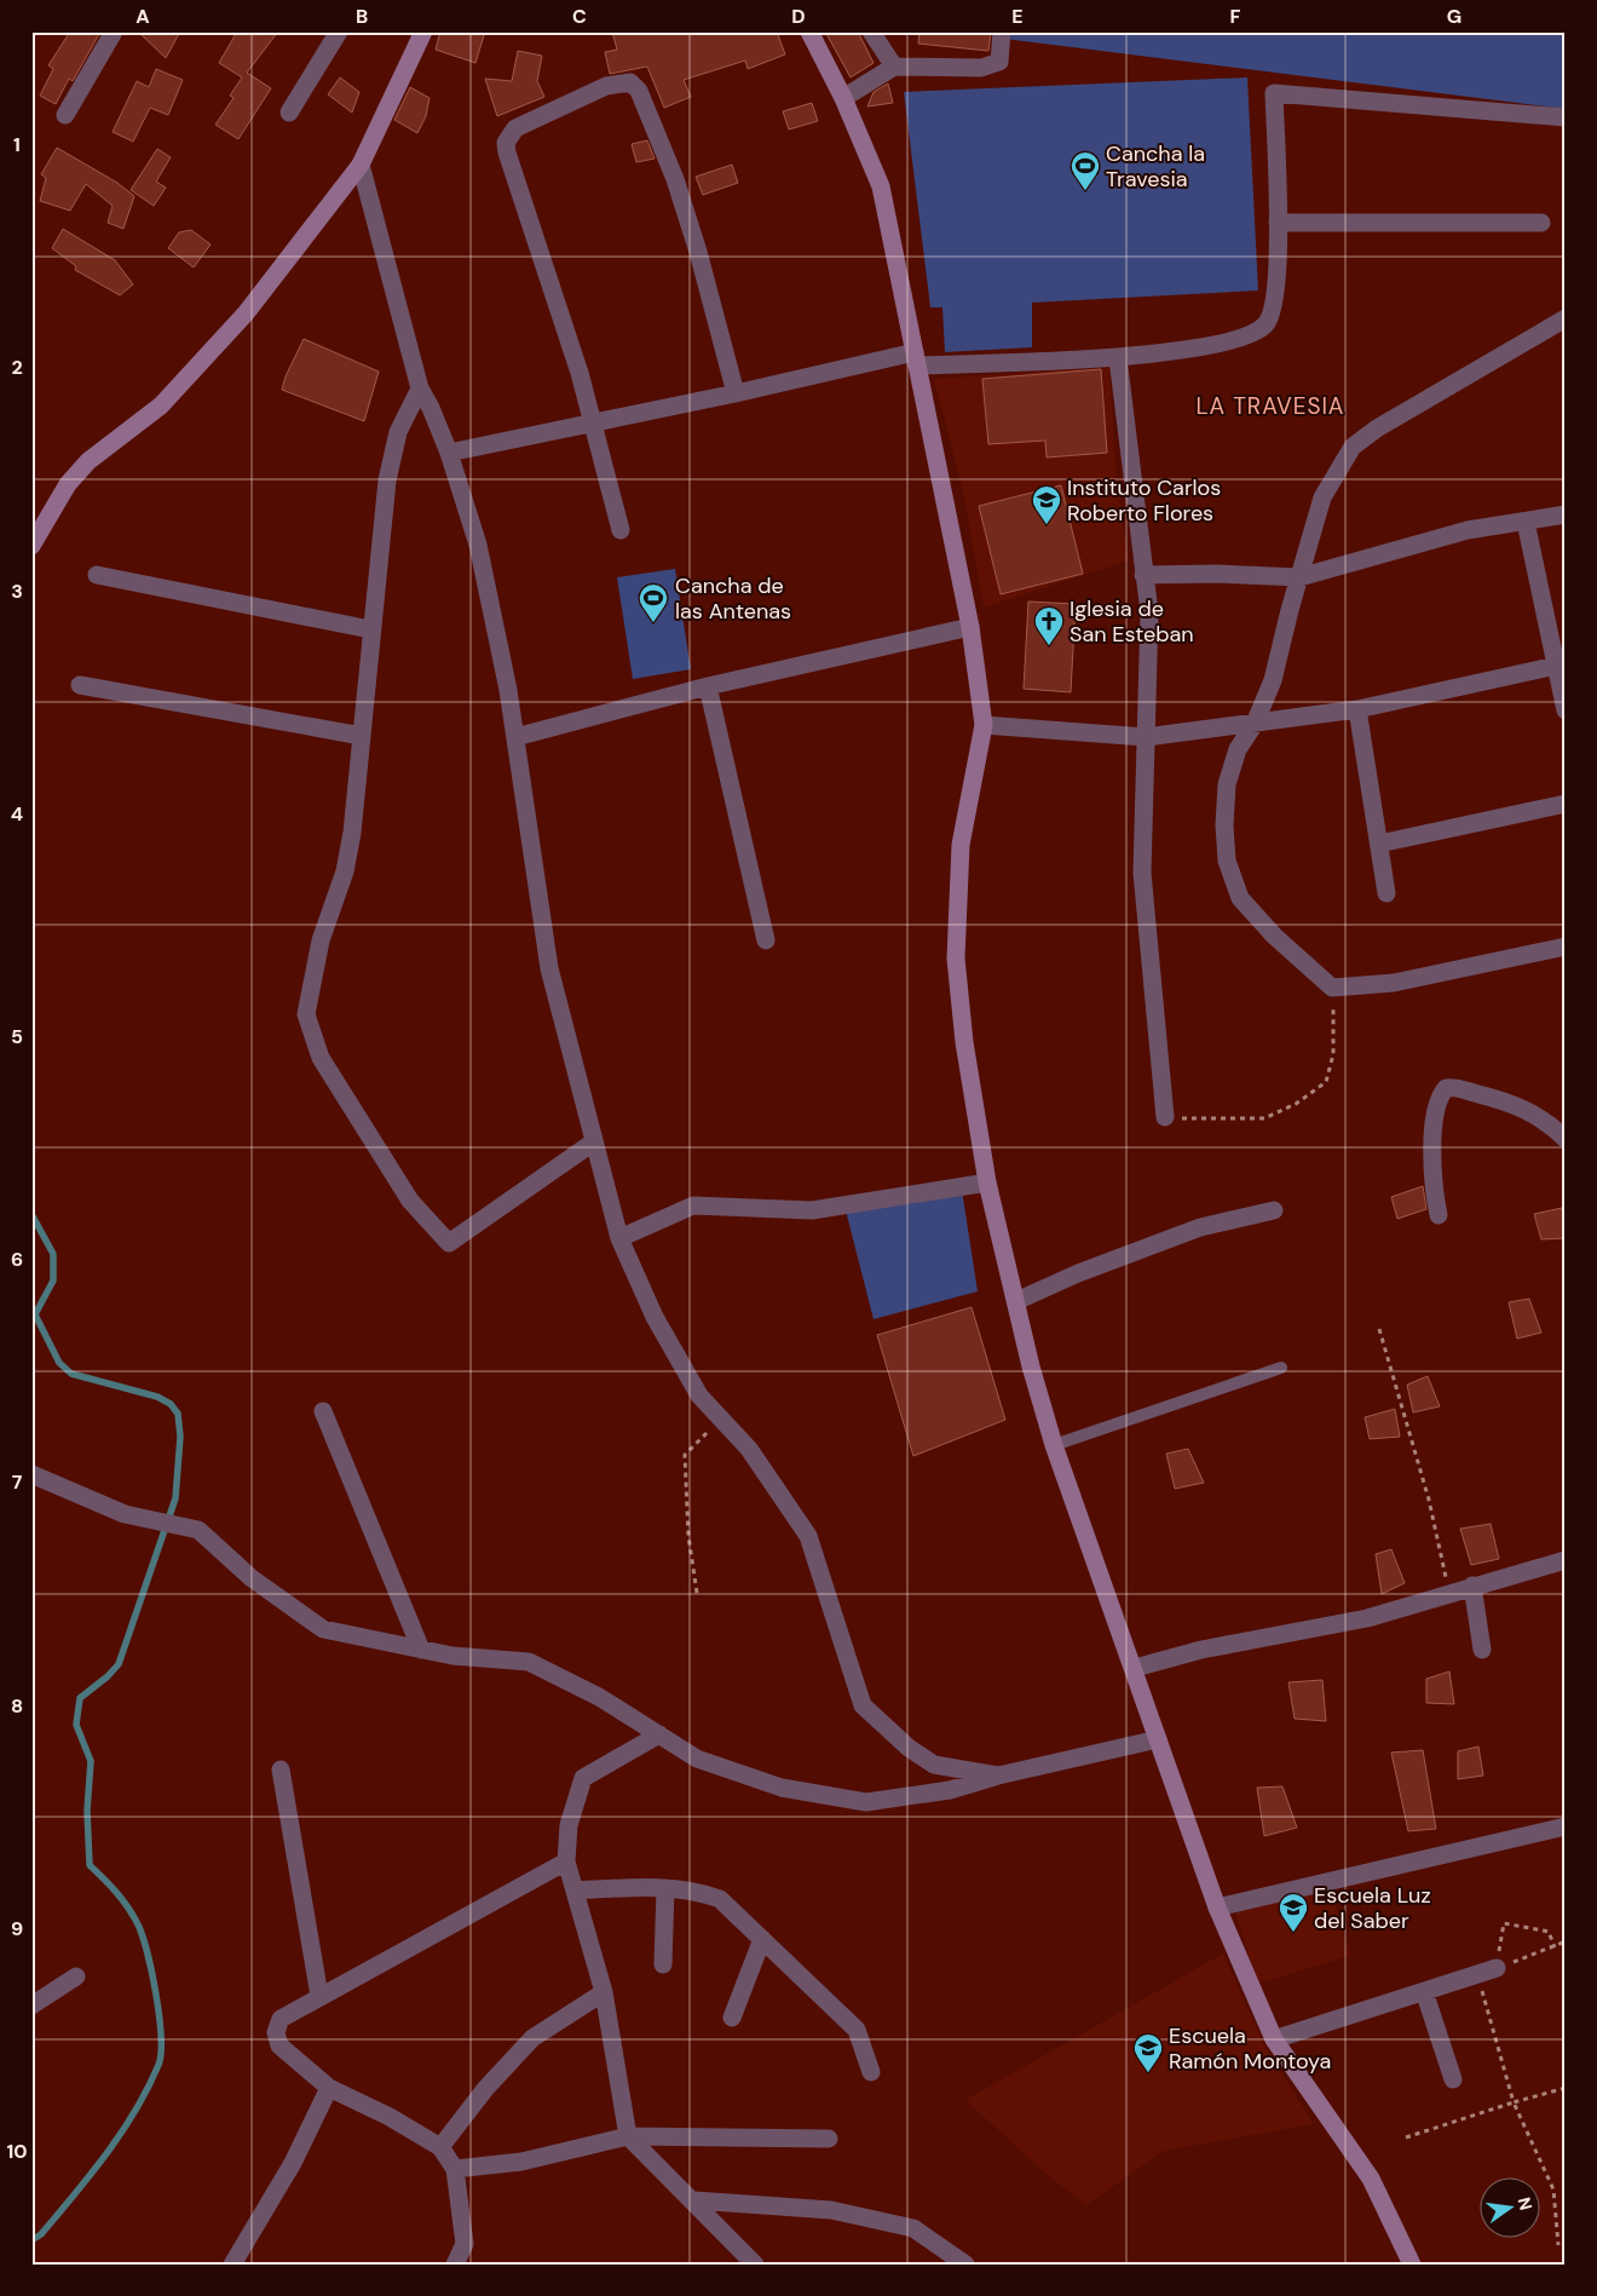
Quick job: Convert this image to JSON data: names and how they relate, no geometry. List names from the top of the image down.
{
  "districts": ["LA TRAVESIA"],
  "places": {
    "sports": ["Cancha la Travesia", "Cancha de las Antenas"],
    "school or university": ["Instituto Carlos Roberto Flores", "Escuela Luz del Saber", "Escuela Ramón Montoya"],
    "church": ["Iglesia de San Esteban"]
  },
  "north": "right",
  "grid": {
    "columns": [
      "A",
      "B",
      "C",
      "D",
      "E",
      "F",
      "G"
    ],
    "rows": [
      "1",
      "2",
      "3",
      "4",
      "5",
      "6",
      "7",
      "8",
      "9",
      "10"
    ]
  }
}
